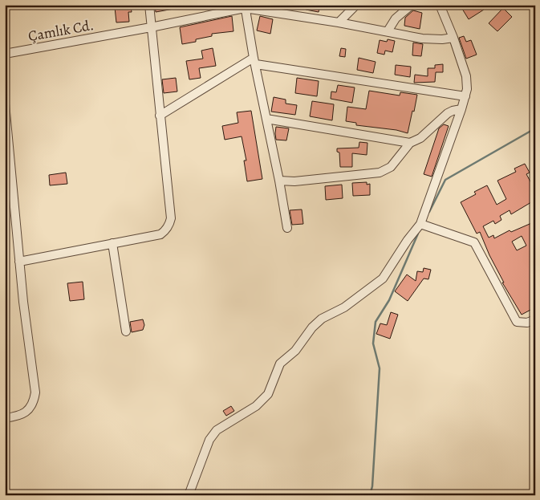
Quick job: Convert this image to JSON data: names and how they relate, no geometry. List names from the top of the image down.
{
  "streets": {
    "street": ["Çamlık Cd."]
  }
}
